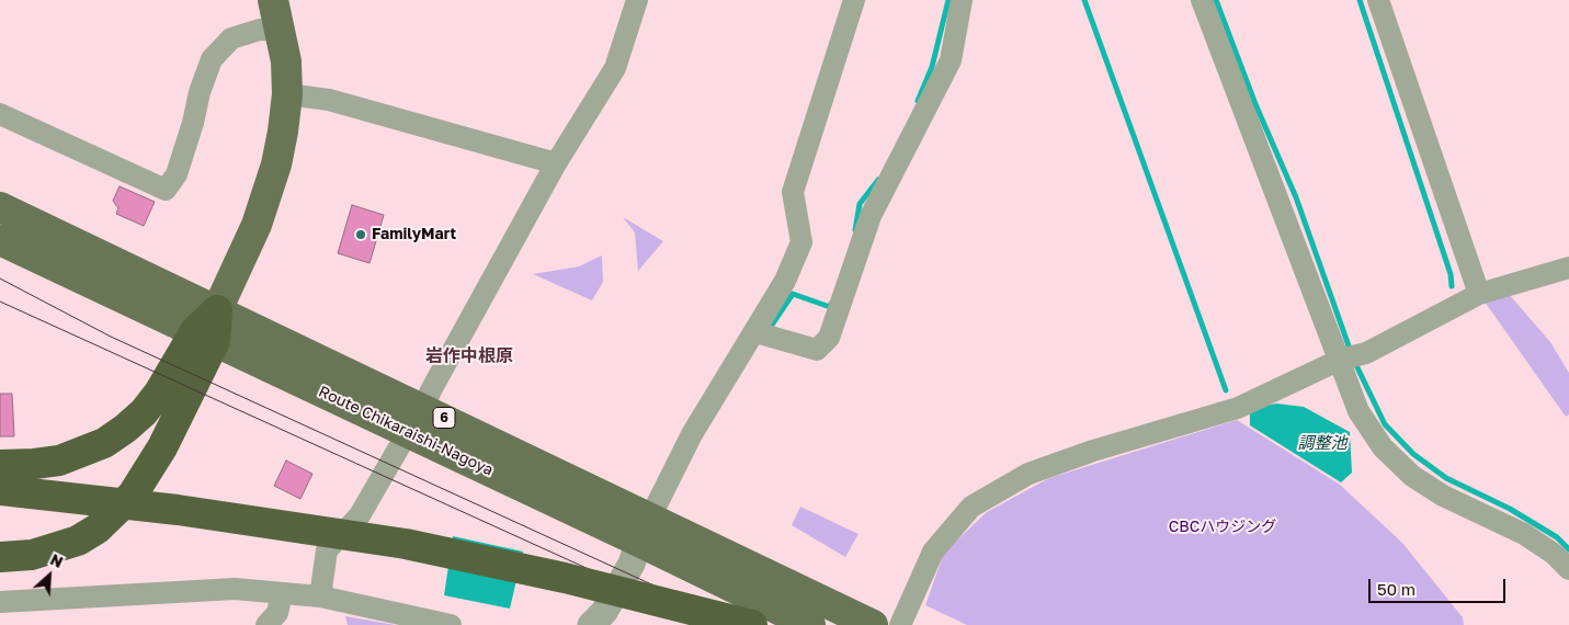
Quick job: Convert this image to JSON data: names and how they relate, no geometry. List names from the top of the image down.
{
  "streets": {
    "main road": ["6", "Route Chikaraishi-Nagoya"]
  },
  "districts": ["岩作中根原"],
  "water": ["調整池"],
  "parks": ["CBCハウジング"],
  "places": ["FamilyMart"],
  "scale_bar": "50 m",
  "north": "top right"
}
